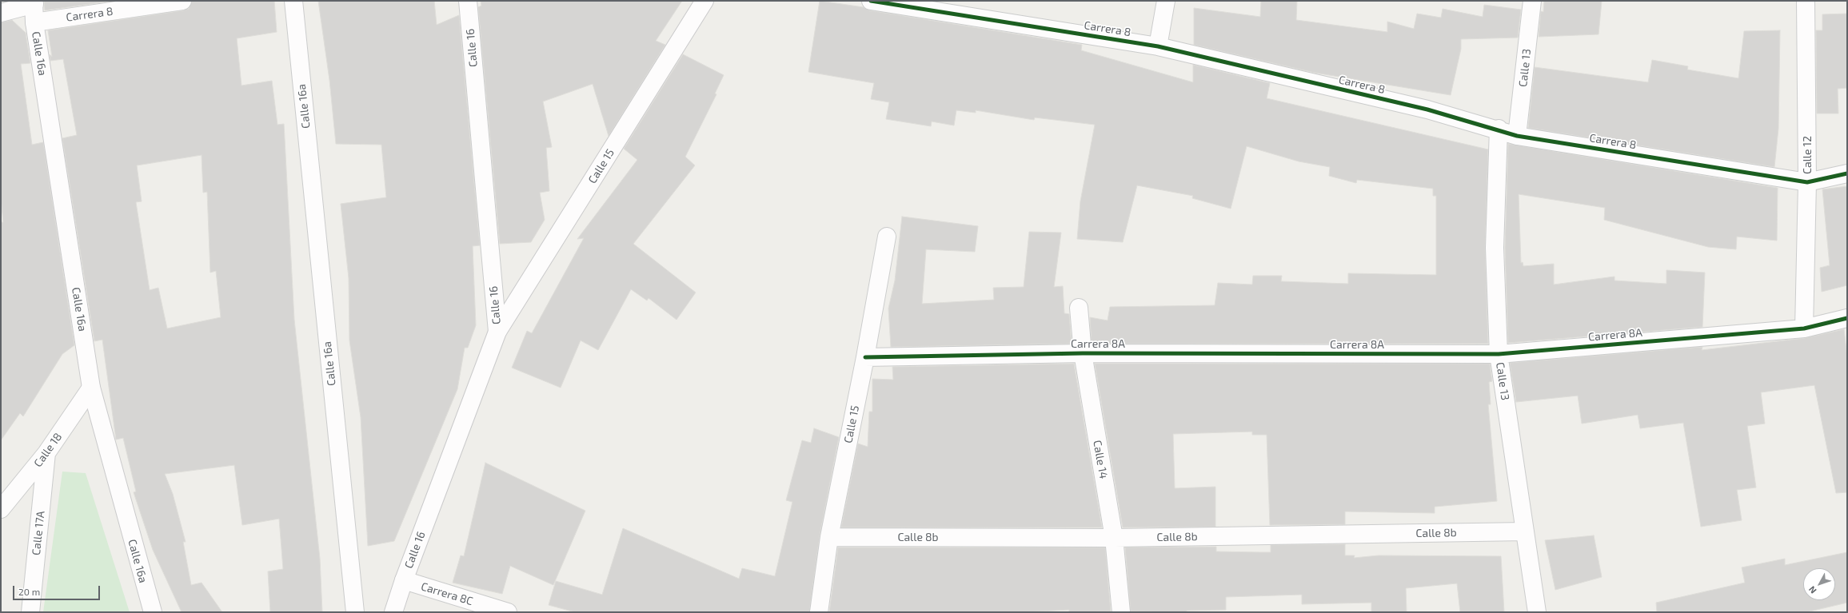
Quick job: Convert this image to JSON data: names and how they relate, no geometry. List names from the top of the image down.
{
  "streets": {
    "street": [
      "Carrera 8",
      "Calle 16",
      "Calle 16a",
      "Calle 13",
      "Calle 12",
      "Calle 15",
      "Carrera 8A",
      "Calle 18",
      "Calle 14",
      "Calle 17A",
      "Calle 8b",
      "Carrera 8C"
    ]
  },
  "crossings": [
    ["Carrera 8", "Calle 16a"],
    ["Carrera 8", "Calle 13"],
    ["Carrera 8", "Calle 12"],
    ["Calle 16", "Calle 15"],
    ["Calle 16", "Carrera 8C"],
    ["Calle 16a", "Calle 18"],
    ["Calle 13", "Carrera 8A"],
    ["Calle 13", "Calle 8b"],
    ["Calle 12", "Carrera 8A"],
    ["Calle 15", "Carrera 8A"],
    ["Calle 15", "Calle 8b"],
    ["Carrera 8A", "Calle 14"],
    ["Calle 18", "Calle 17A"],
    ["Calle 14", "Calle 8b"]
  ],
  "scale_bar": "20 m",
  "north": "bottom left"
}
